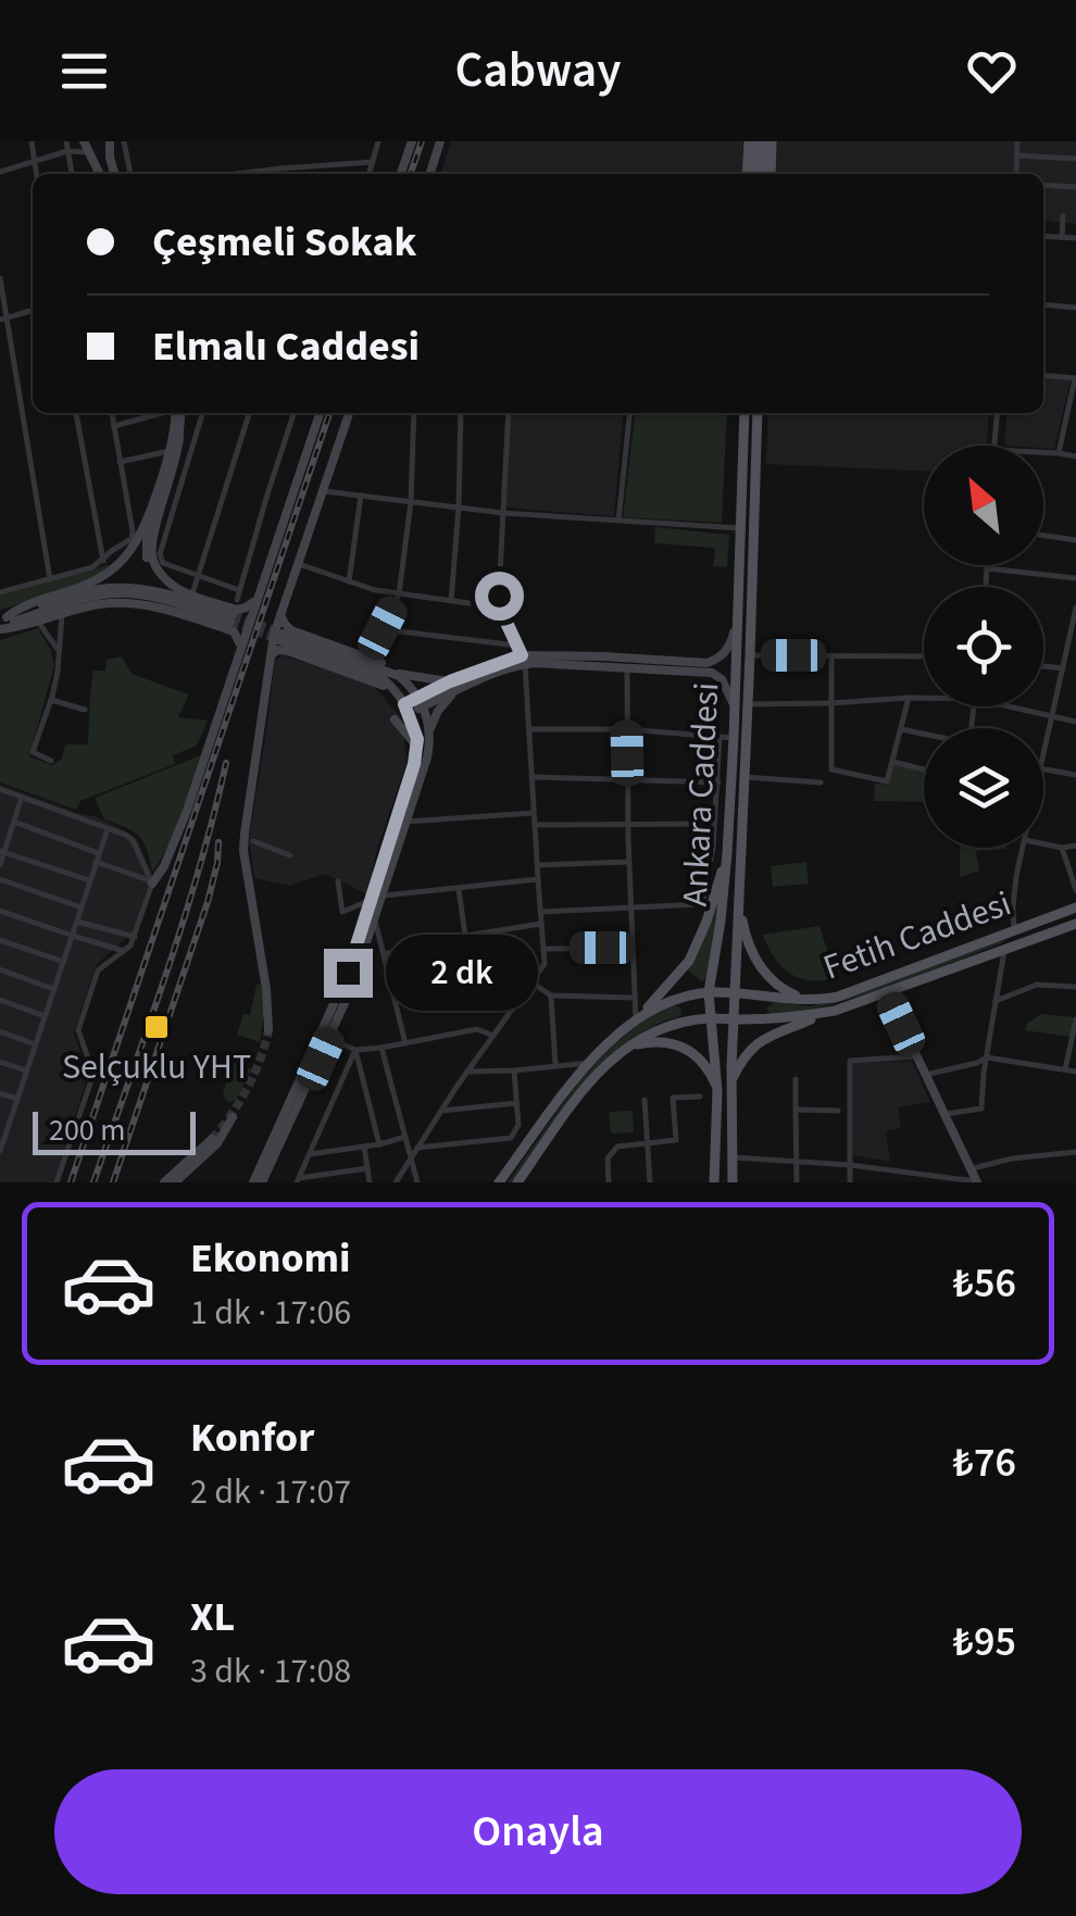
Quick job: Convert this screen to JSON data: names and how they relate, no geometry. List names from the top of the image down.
{
  "streets": {
    "main road": ["Ankara Caddesi", "Fetih Caddesi"]
  },
  "crossings": [
    ["Ankara Caddesi", "Fetih Caddesi"]
  ],
  "places": {
    "transit": ["Selçuklu YHT"]
  },
  "scale_bar": "200 m",
  "north": "top left",
  "page": {
    "header": "Cabway",
    "banner": ["Çeşmeli Sokak", "Elmalı Caddesi"],
    "bubble": "2 dk",
    "scale": "200 m",
    "list": [
      {
        "name": "Ekonomi",
        "note": "1 dk · 17:06",
        "value": "₺56"
      },
      {
        "name": "Konfor",
        "note": "2 dk · 17:07",
        "value": "₺76"
      },
      {
        "name": "XL",
        "note": "3 dk · 17:08",
        "value": "₺95"
      }
    ],
    "buttons": "Onayla"
  }
}
